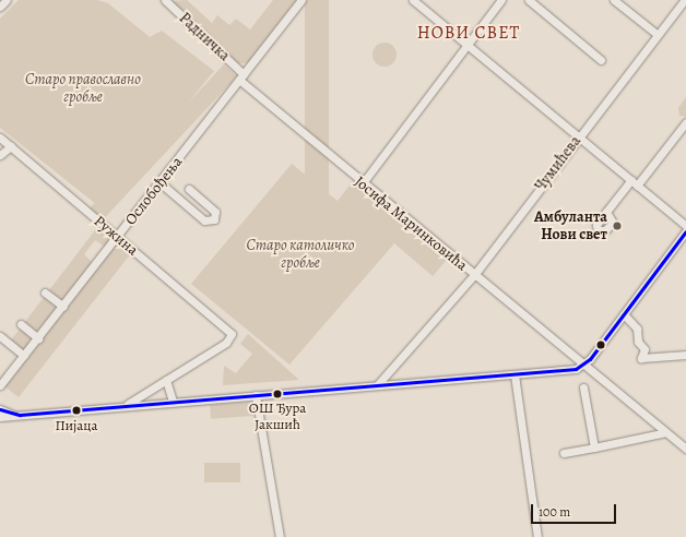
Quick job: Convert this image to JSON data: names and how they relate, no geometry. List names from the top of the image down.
{
  "streets": {
    "street": [
      "Радничка",
      "Чумићева",
      "Ослобођења",
      "Јосифа Маринковића",
      "Ружина"
    ]
  },
  "crossings": [
    ["Радничка", "Ослобођења"],
    ["Радничка", "Јосифа Маринковића"],
    ["Чумићева", "Јосифа Маринковића"],
    ["Ослобођења", "Јосифа Маринковића"],
    ["Ослобођења", "Ружина"]
  ],
  "districts": ["НОВИ СВЕТ"],
  "parks": ["Старо православно гробље", "Старо католичко гробље"],
  "places": ["Амбуланта Нови свет", "ОШ Ђура Јакшић", "Пијаца"],
  "scale_bar": "100 m"
}
